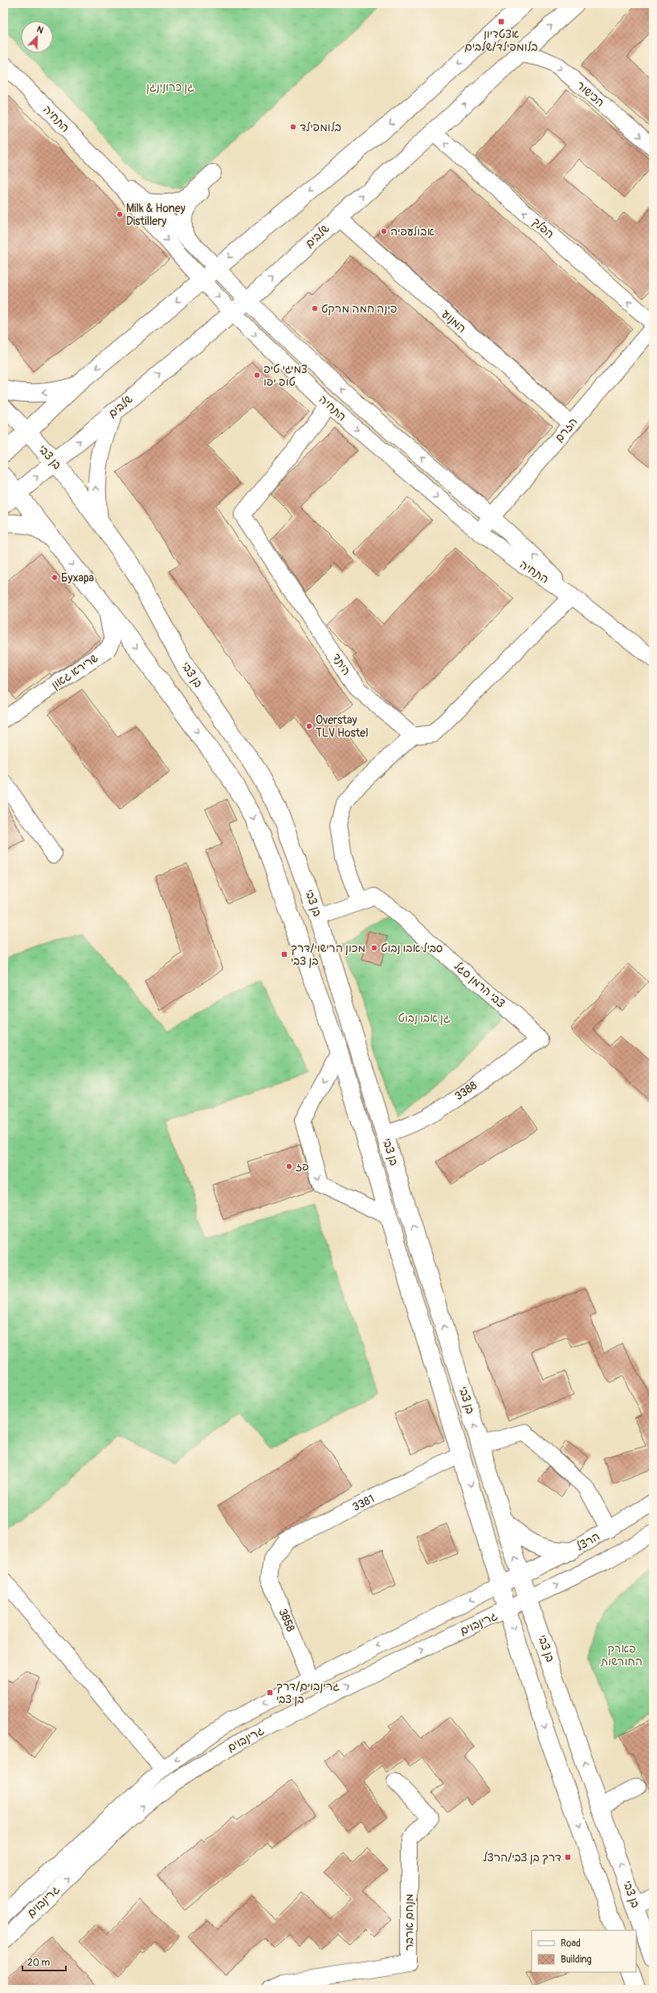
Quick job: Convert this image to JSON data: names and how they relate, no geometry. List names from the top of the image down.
{
  "streets": {
    "main road": ["שלבים", "בן צבי"],
    "street": [
      "הכישור",
      "התחיה",
      "הפלך",
      "המנוע",
      "הזרם",
      "היתד",
      "שרירא גאון",
      "צבי הרמן סגל",
      "3388",
      "3381",
      "הרצל",
      "3858",
      "גרינבוים",
      "מנחם ארבר"
    ]
  },
  "crossings": [
    ["הכישור", "שלבים"],
    ["התחיה", "שלבים"],
    ["התחיה", "הזרם"],
    ["התחיה", "היתד"],
    ["הפלך", "שלבים"],
    ["שלבים", "המנוע"],
    ["שלבים", "בן צבי"],
    ["המנוע", "הזרם"],
    ["בן צבי", "שרירא גאון"],
    ["בן צבי", "צבי הרמן סגל"],
    ["בן צבי", "3388"],
    ["בן צבי", "3381"],
    ["בן צבי", "הרצל"],
    ["בן צבי", "גרינבוים"],
    ["צבי הרמן סגל", "3388"],
    ["3381", "3858"],
    ["הרצל", "גרינבוים"],
    ["3858", "גרינבוים"]
  ],
  "one_way": ["הכישור", "הפלך"],
  "parks": ["גן כרונינגן", "גן אבו נבוט", "פארק החורשות"],
  "places": {
    "transit": [
      "אצטדיון בלומפילד/שלבים",
      "מכון הרישוי/דרך בן צבי",
      "גרינבוים/דרך בן צבי",
      "דרך בן צבי/הרצל"
    ],
    "other": [
      "בלומפילד",
      "Milk & Honey Distillery",
      "אבולעפיה",
      "פינה חמה מרקט",
      "צמיגי טיפ טופ יפו",
      "Бухара",
      "Overstay TLV Hostel",
      "סביל אבו נבוט",
      "פז"
    ]
  },
  "legend": ["Road", "Building"],
  "scale_bar": "20 m",
  "north": "top right"
}
